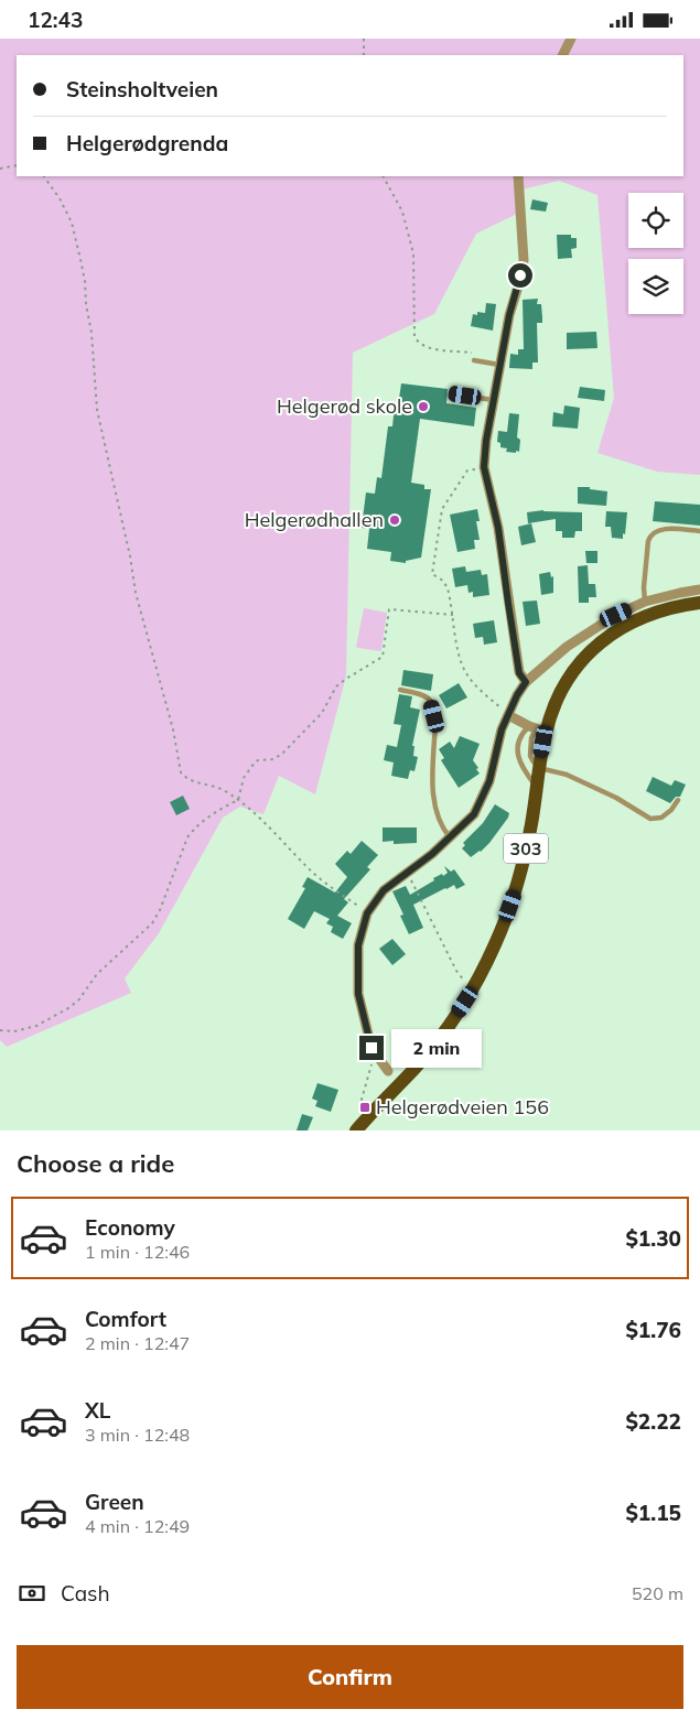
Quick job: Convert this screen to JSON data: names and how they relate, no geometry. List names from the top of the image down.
{
  "streets": {
    "main road": ["303"]
  },
  "places": {
    "other": ["Helgerød skole", "Helgerødhallen"],
    "transit": ["Helgerødveien 156"]
  },
  "page": {
    "status": "12:43",
    "banner": ["Steinsholtveien", "Helgerødgrenda"],
    "bubble": "2 min",
    "heading": "Choose a ride",
    "list": [
      {
        "name": "Economy",
        "note": "1 min · 12:46",
        "value": "$1.30"
      },
      {
        "name": "Comfort",
        "note": "2 min · 12:47",
        "value": "$1.76"
      },
      {
        "name": "XL",
        "note": "3 min · 12:48",
        "value": "$2.22"
      },
      {
        "name": "Green",
        "note": "4 min · 12:49",
        "value": "$1.15"
      }
    ],
    "pay": ["Cash", "520 m"],
    "buttons": "Confirm"
  }
}
